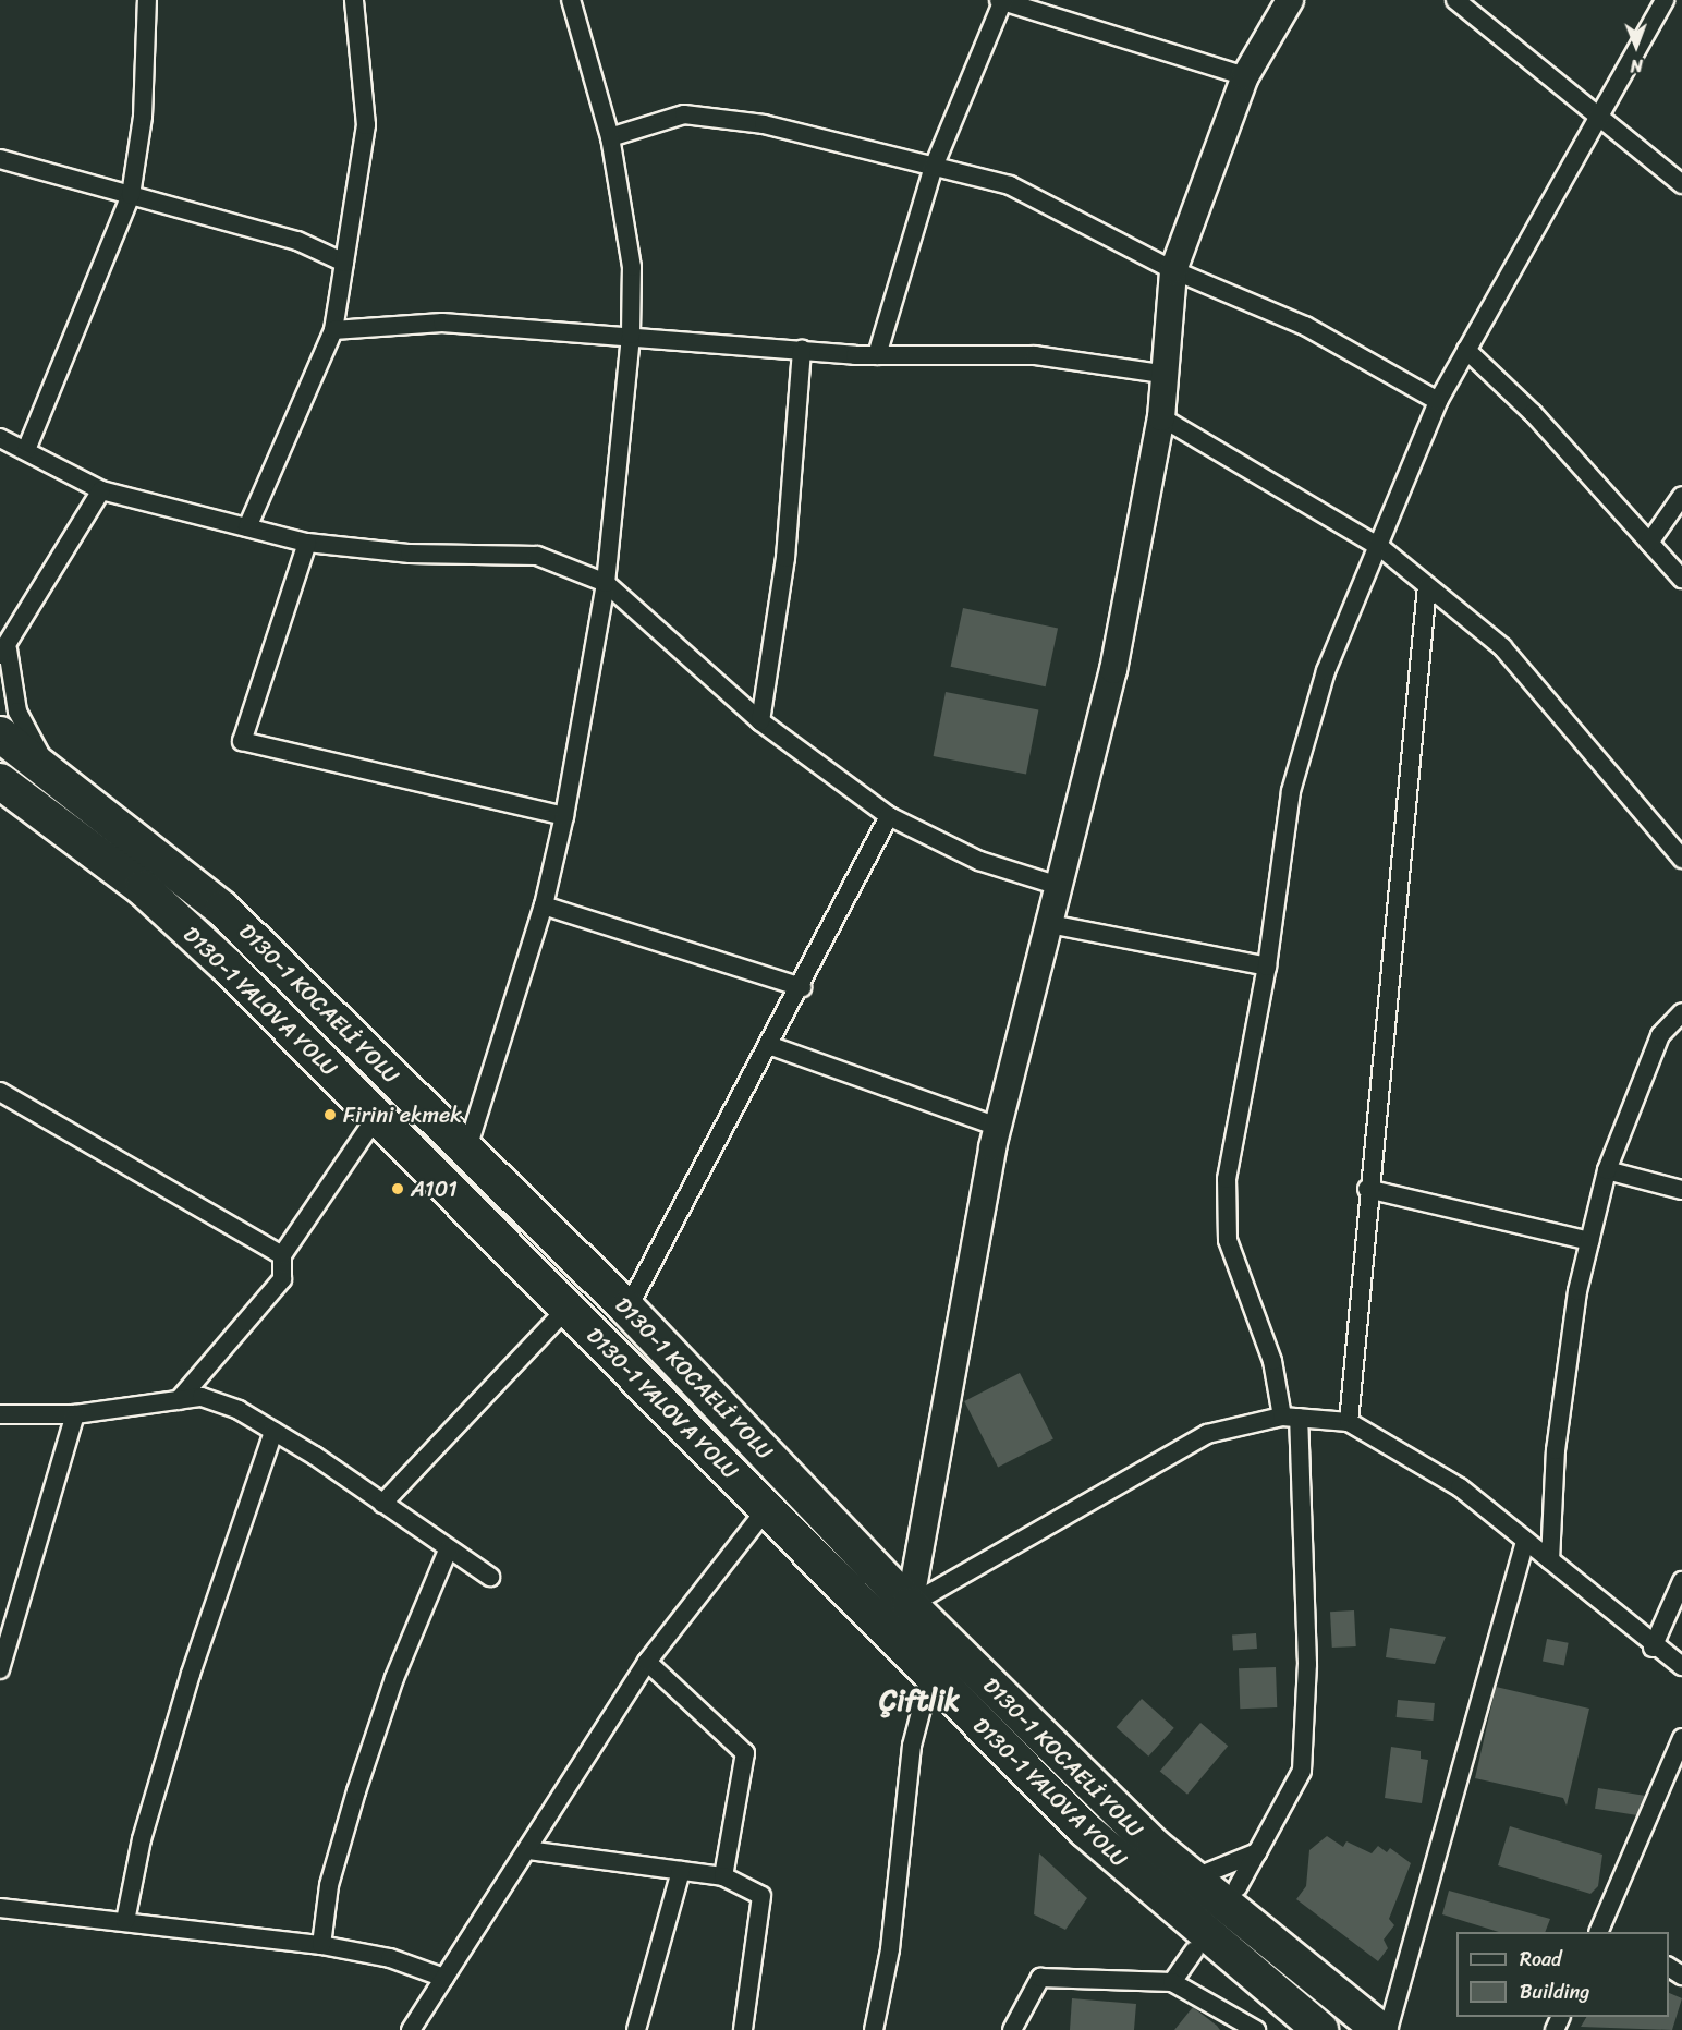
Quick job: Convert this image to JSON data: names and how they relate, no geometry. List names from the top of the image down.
{
  "streets": {
    "highway": ["D130-1 YALOVA YOLU", "D130-1 KOCAELİ YOLU"]
  },
  "districts": ["Çiftlik"],
  "places": ["Firini ekmek", "A101"],
  "legend": ["Road", "Building"],
  "north": "bottom"
}
